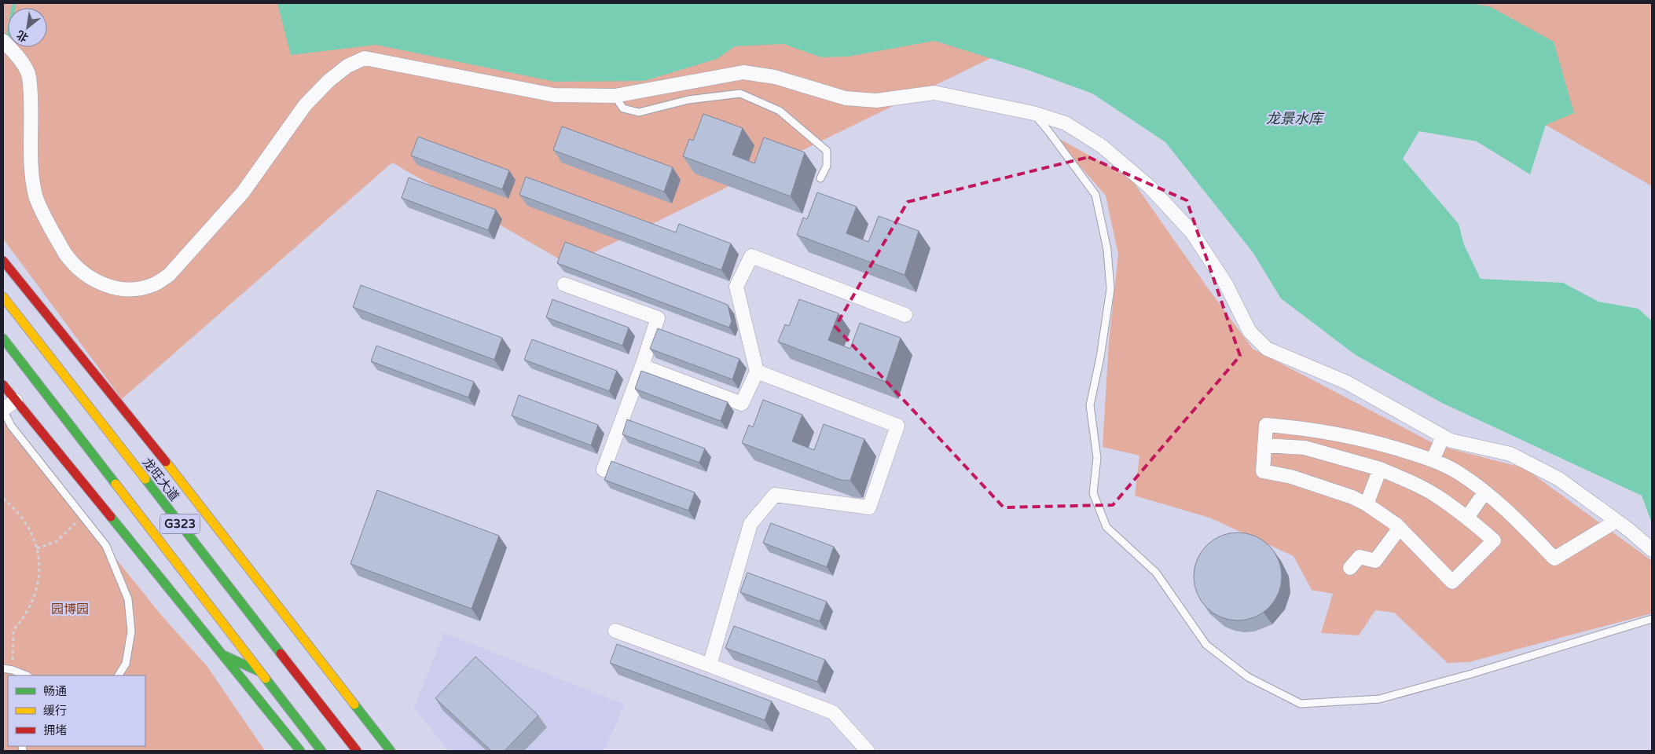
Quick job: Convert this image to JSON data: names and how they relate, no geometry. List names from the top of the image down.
{
  "streets": {
    "main road": ["龙旺大道", "G323"]
  },
  "water": ["龙景水库"],
  "parks": ["园博园"],
  "legend": ["畅通", "缓行", "拥堵"],
  "north": "bottom left"
}
